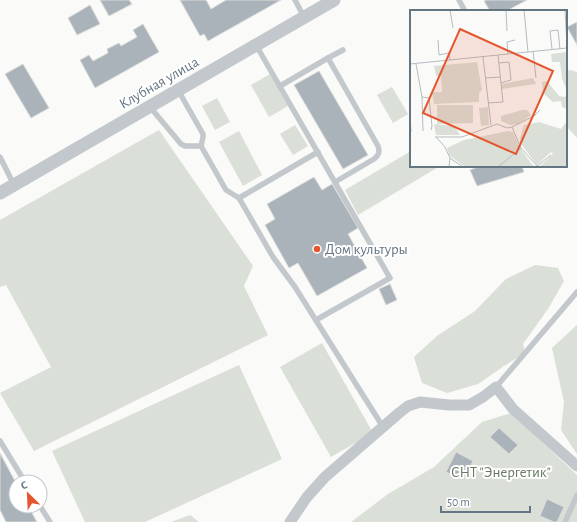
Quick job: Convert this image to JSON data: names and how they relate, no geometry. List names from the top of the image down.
{
  "streets": {
    "street": ["Клубная улица"]
  },
  "parks": ["СНТ \"Энергетик\""],
  "places": ["Дом культуры"],
  "scale_bar": "50 m",
  "north": "top left"
}
